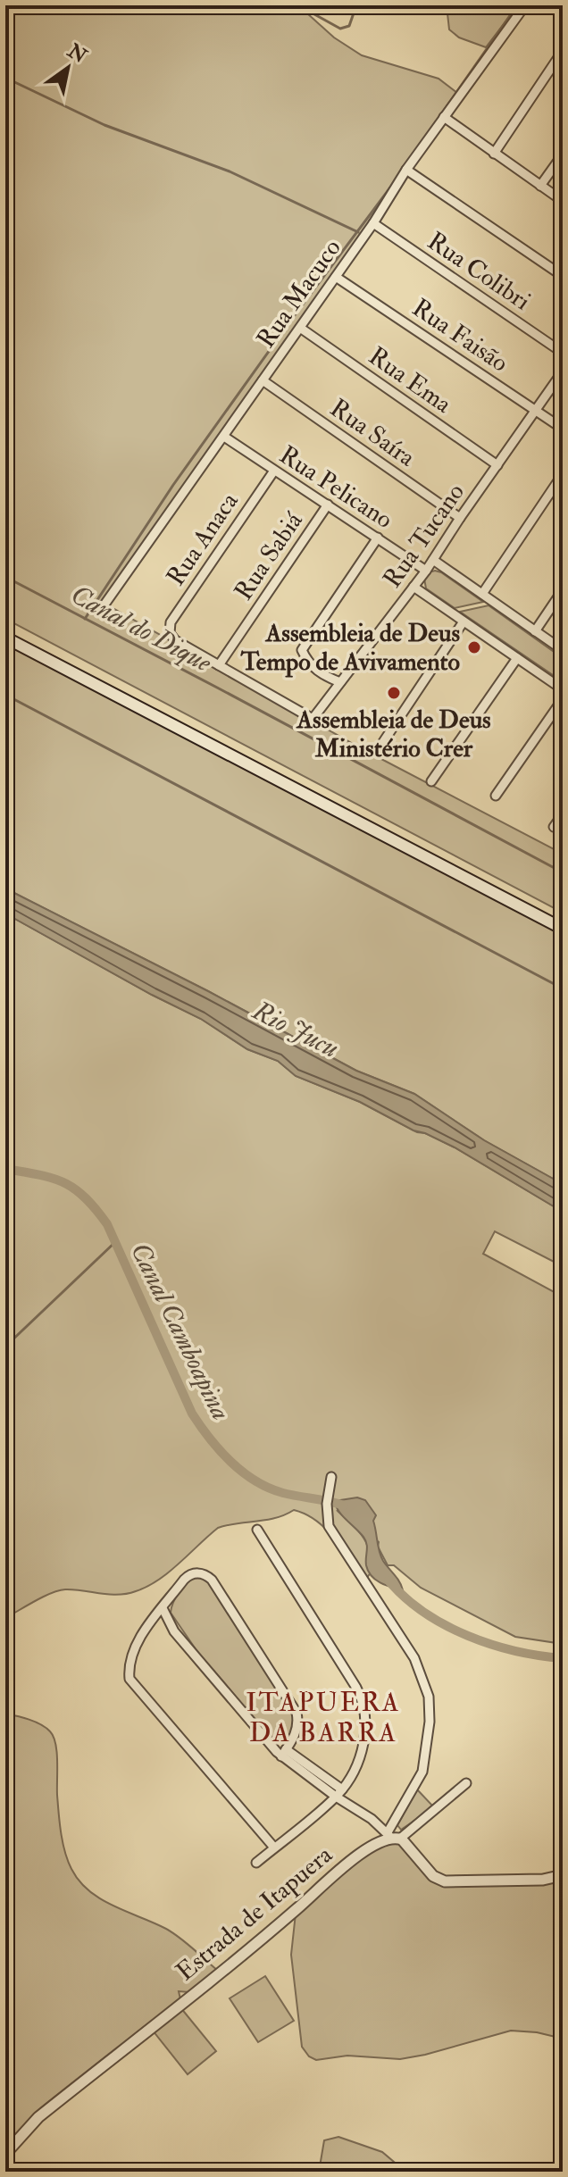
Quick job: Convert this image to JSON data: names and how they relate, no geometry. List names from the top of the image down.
{
  "streets": {
    "street": [
      "Rua Colibri",
      "Rua Macuco",
      "Rua Faisão",
      "Rua Ema",
      "Rua Saíra",
      "Rua Pelicano",
      "Rua Tucano",
      "Rua Anaca",
      "Rua Sabiá",
      "Estrada de Itapuera"
    ]
  },
  "crossings": [
    ["Rua Colibri", "Rua Macuco"],
    ["Rua Macuco", "Rua Faisão"],
    ["Rua Macuco", "Rua Ema"],
    ["Rua Macuco", "Rua Saíra"],
    ["Rua Macuco", "Rua Pelicano"],
    ["Rua Faisão", "Rua Tucano"],
    ["Rua Ema", "Rua Tucano"],
    ["Rua Saíra", "Rua Tucano"],
    ["Rua Pelicano", "Rua Tucano"],
    ["Rua Pelicano", "Rua Anaca"],
    ["Rua Pelicano", "Rua Sabiá"],
    ["Rua Tucano", "Rua Anaca"],
    ["Rua Tucano", "Rua Sabiá"],
    ["Rua Anaca", "Rua Sabiá"]
  ],
  "districts": ["ITAPUERA DA BARRA"],
  "water": ["Canal do Dique", "Rio Jucu", "Canal Camboapina"],
  "places": ["Assembleia de Deus Tempo de Avivamento", "Assembleia de Deus Ministério Crer"],
  "north": "top right"
}
